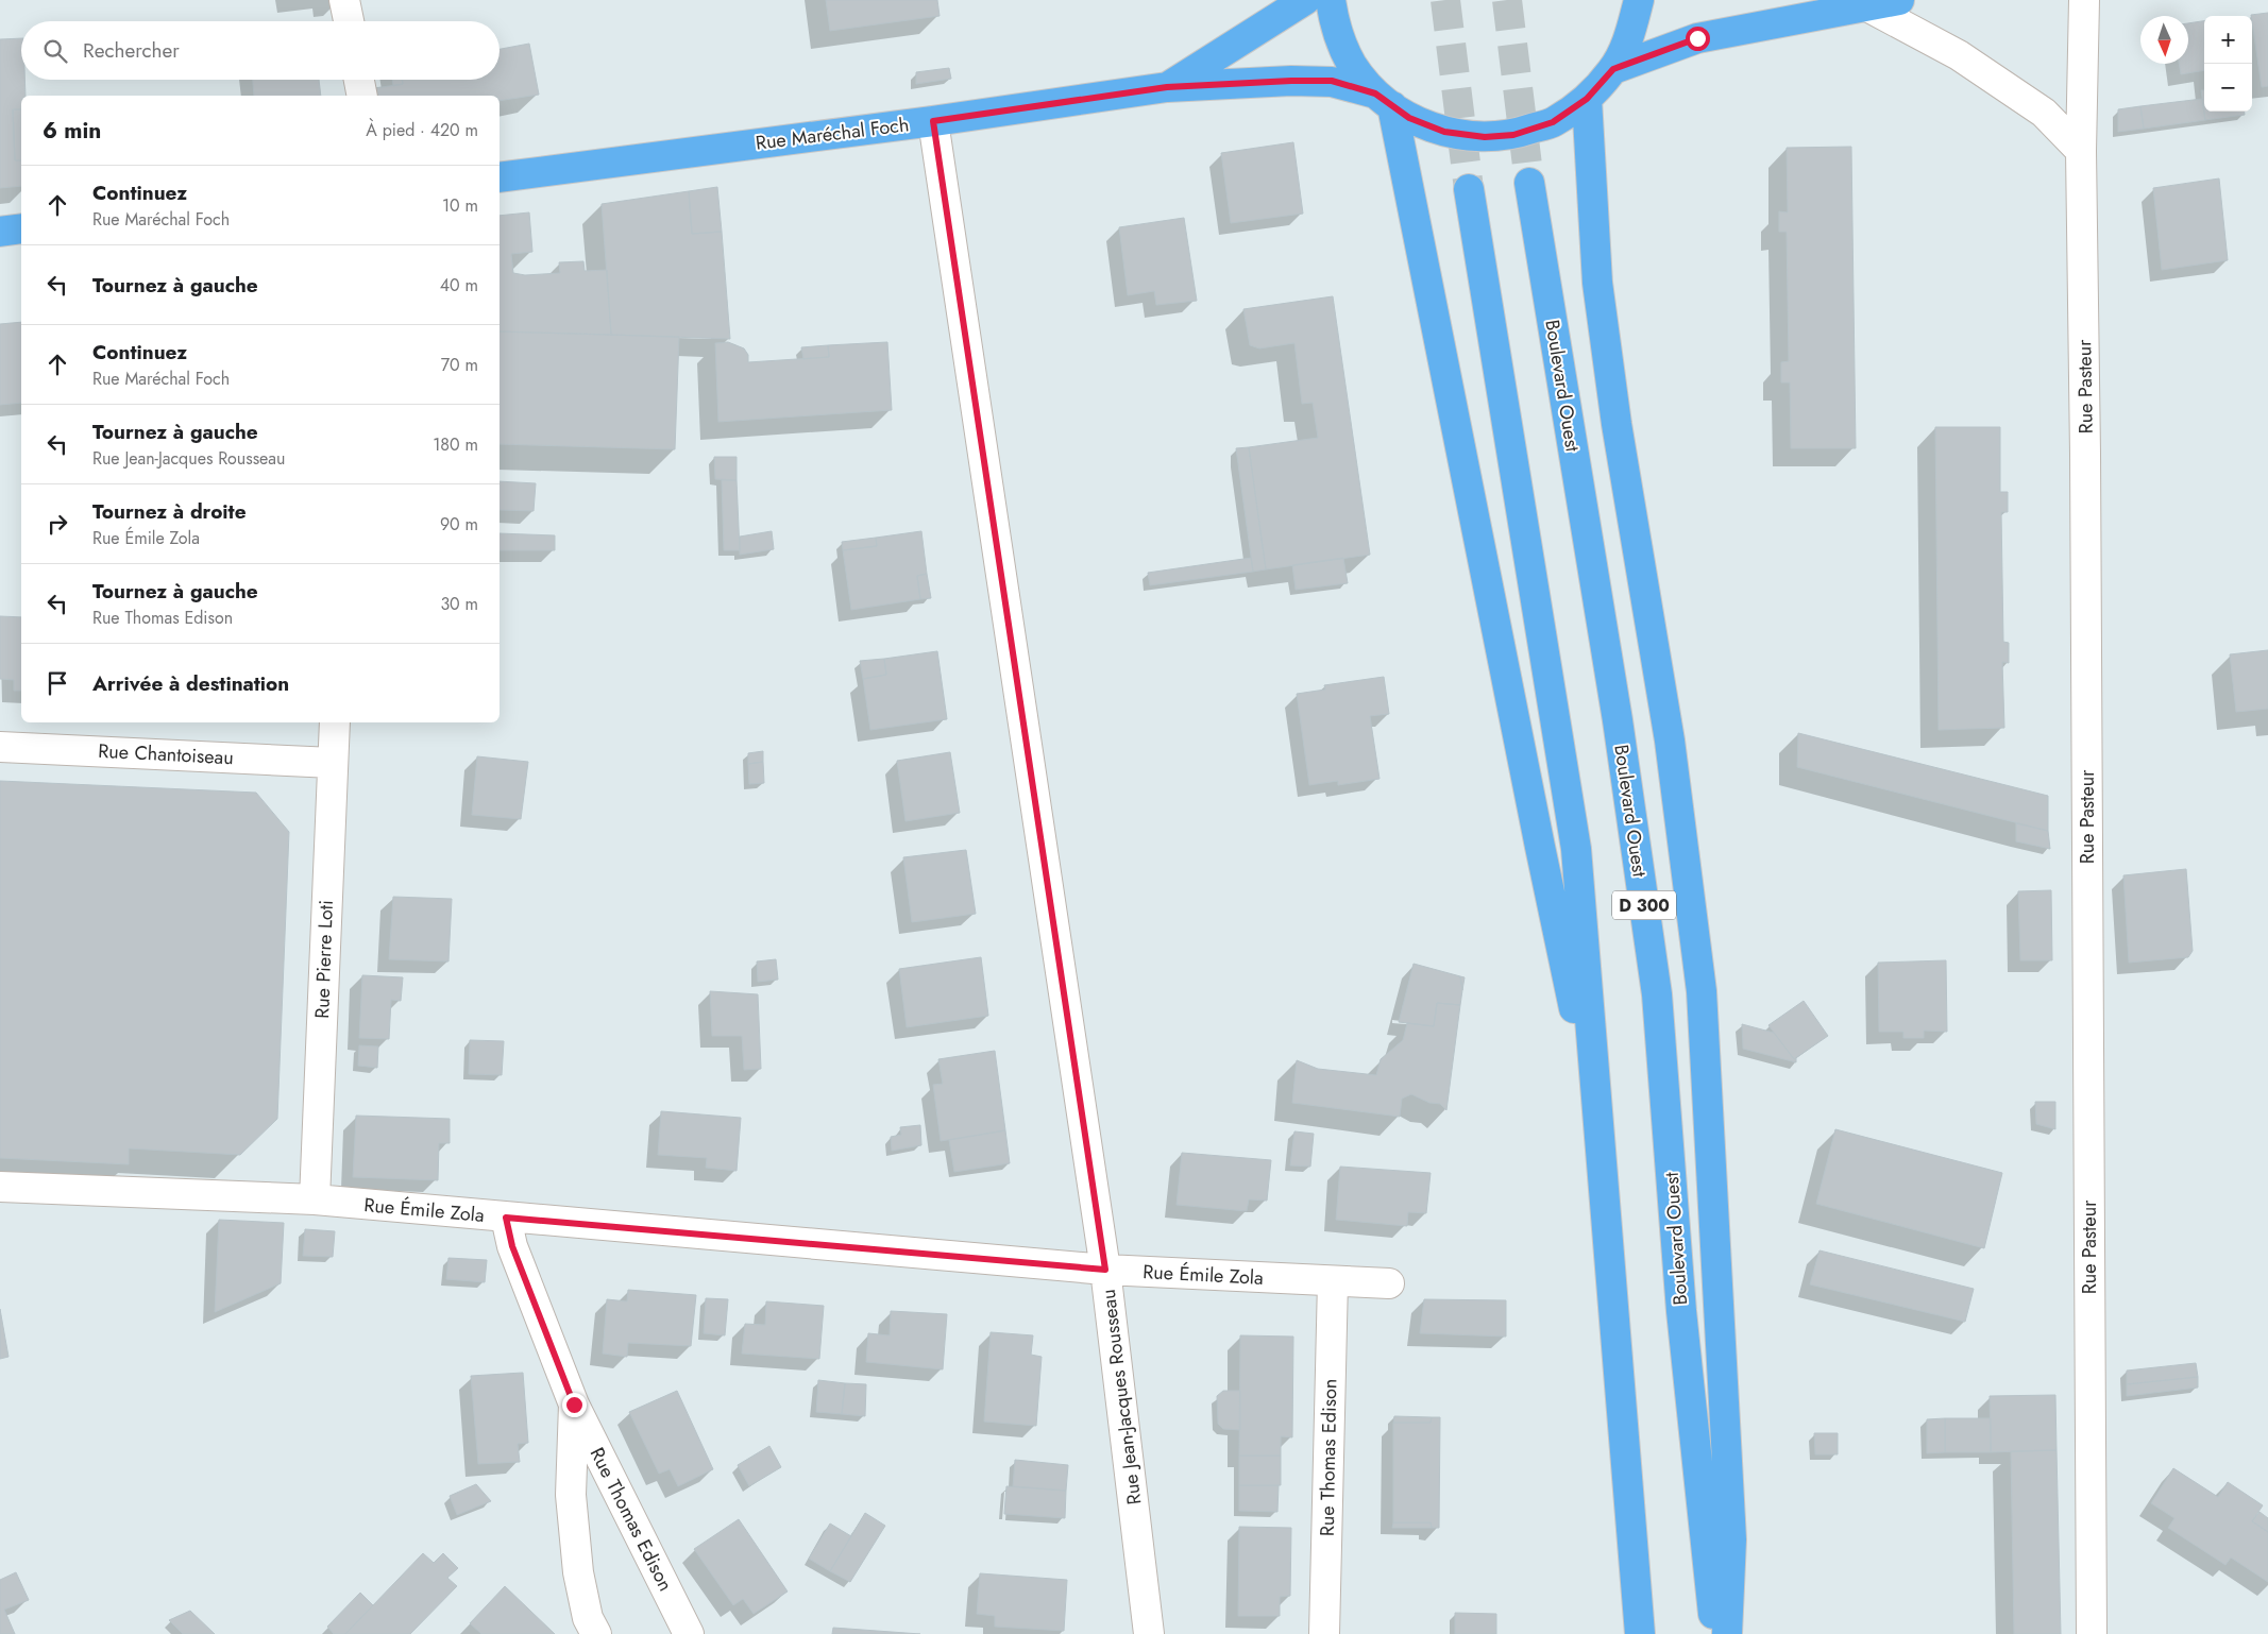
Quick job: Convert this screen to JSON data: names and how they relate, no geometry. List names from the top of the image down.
{
  "streets": {
    "main road": ["Rue Maréchal Foch", "Boulevard Ouest", "D 300"],
    "street": [
      "Rue Pasteur",
      "Rue Chantoiseau",
      "Rue Pierre Loti",
      "Rue Émile Zola",
      "Rue Jean-Jacques Rousseau",
      "Rue Thomas Edison"
    ]
  },
  "crossings": [
    ["Rue Maréchal Foch", "Rue Jean-Jacques Rousseau"],
    ["Rue Chantoiseau", "Rue Pierre Loti"],
    ["Rue Pierre Loti", "Rue Émile Zola"],
    ["Rue Émile Zola", "Rue Jean-Jacques Rousseau"],
    ["Rue Émile Zola", "Rue Thomas Edison"]
  ],
  "north": "bottom",
  "page": {
    "map_buttons": ["+", "−"],
    "search": "Rechercher",
    "heading": ["6 min", "À pied · 420 m"],
    "list": [
      ["Continuez", "Rue Maréchal Foch", "10 m"],
      ["Tournez à gauche", "40 m"],
      ["Continuez", "Rue Maréchal Foch", "70 m"],
      ["Tournez à gauche", "Rue Jean-Jacques Rousseau", "180 m"],
      ["Tournez à droite", "Rue Émile Zola", "90 m"],
      ["Tournez à gauche", "Rue Thomas Edison", "30 m"],
      "Arrivée à destination"
    ]
  }
}
